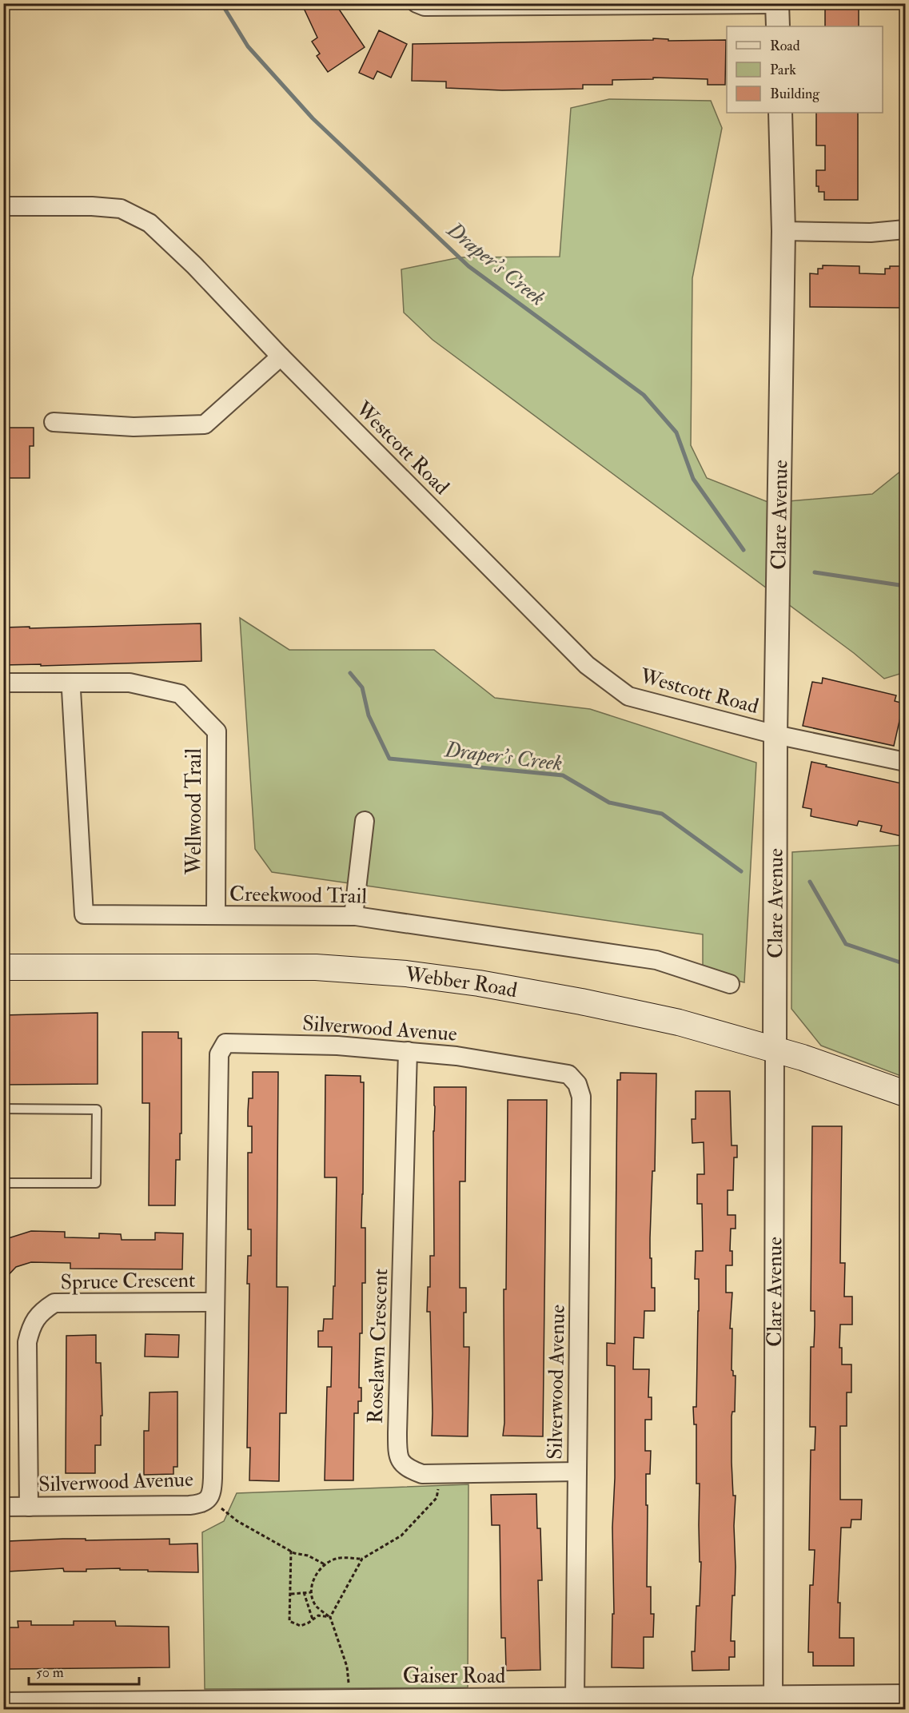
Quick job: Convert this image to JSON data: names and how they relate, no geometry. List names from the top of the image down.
{
  "streets": {
    "main road": ["Webber Road"],
    "street": [
      "Westcott Road",
      "Clare Avenue",
      "Wellwood Trail",
      "Creekwood Trail",
      "Silverwood Avenue",
      "Spruce Crescent",
      "Roselawn Crescent",
      "Gaiser Road"
    ]
  },
  "crossings": [
    ["Westcott Road", "Clare Avenue"],
    ["Clare Avenue", "Webber Road"],
    ["Clare Avenue", "Gaiser Road"],
    ["Wellwood Trail", "Creekwood Trail"],
    ["Silverwood Avenue", "Spruce Crescent"],
    ["Silverwood Avenue", "Roselawn Crescent"],
    ["Silverwood Avenue", "Gaiser Road"]
  ],
  "water": ["Draper's Creek"],
  "legend": ["Road", "Park", "Building"],
  "scale_bar": "50 m"
}
